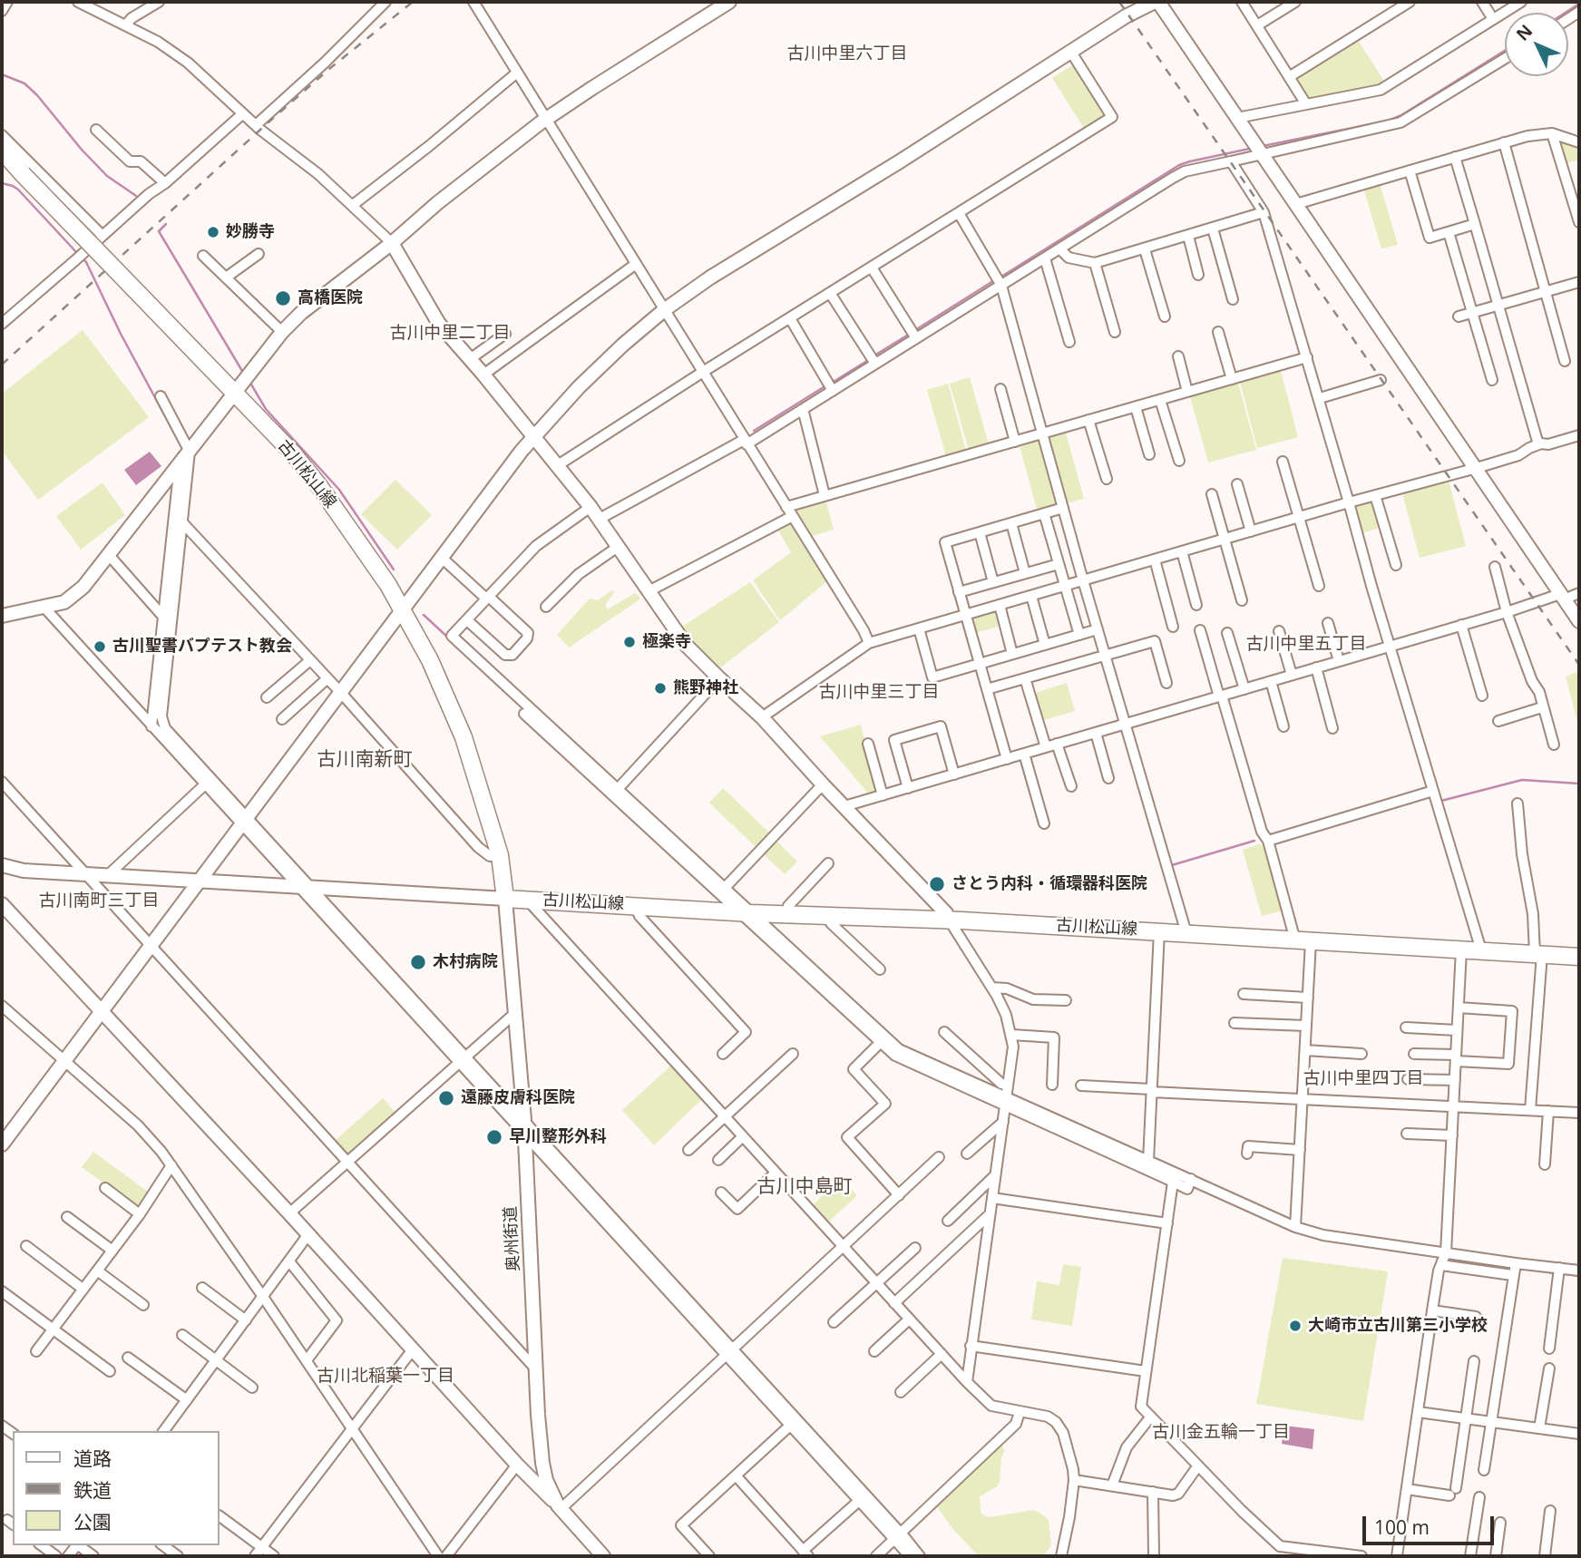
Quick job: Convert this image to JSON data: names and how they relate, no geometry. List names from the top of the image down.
{
  "streets": {
    "main road": ["古川松山線"],
    "street": ["奥州街道"]
  },
  "crossings": [
    ["古川松山線", "奥州街道"]
  ],
  "districts": [
    "古川中里六丁目",
    "古川中里二丁目",
    "古川中里五丁目",
    "古川中里三丁目",
    "古川南新町",
    "古川南町三丁目",
    "古川中里四丁目",
    "古川中島町",
    "古川北稲葉一丁目",
    "古川金五輪一丁目"
  ],
  "places": [
    "妙勝寺",
    "高橋医院",
    "極楽寺",
    "古川聖書バプテスト教会",
    "熊野神社",
    "さとう内科・循環器科医院",
    "木村病院",
    "遠藤皮膚科医院",
    "早川整形外科",
    "大崎市立古川第三小学校"
  ],
  "legend": ["道路", "鉄道", "公園"],
  "scale_bar": "100 m",
  "north": "top left"
}
